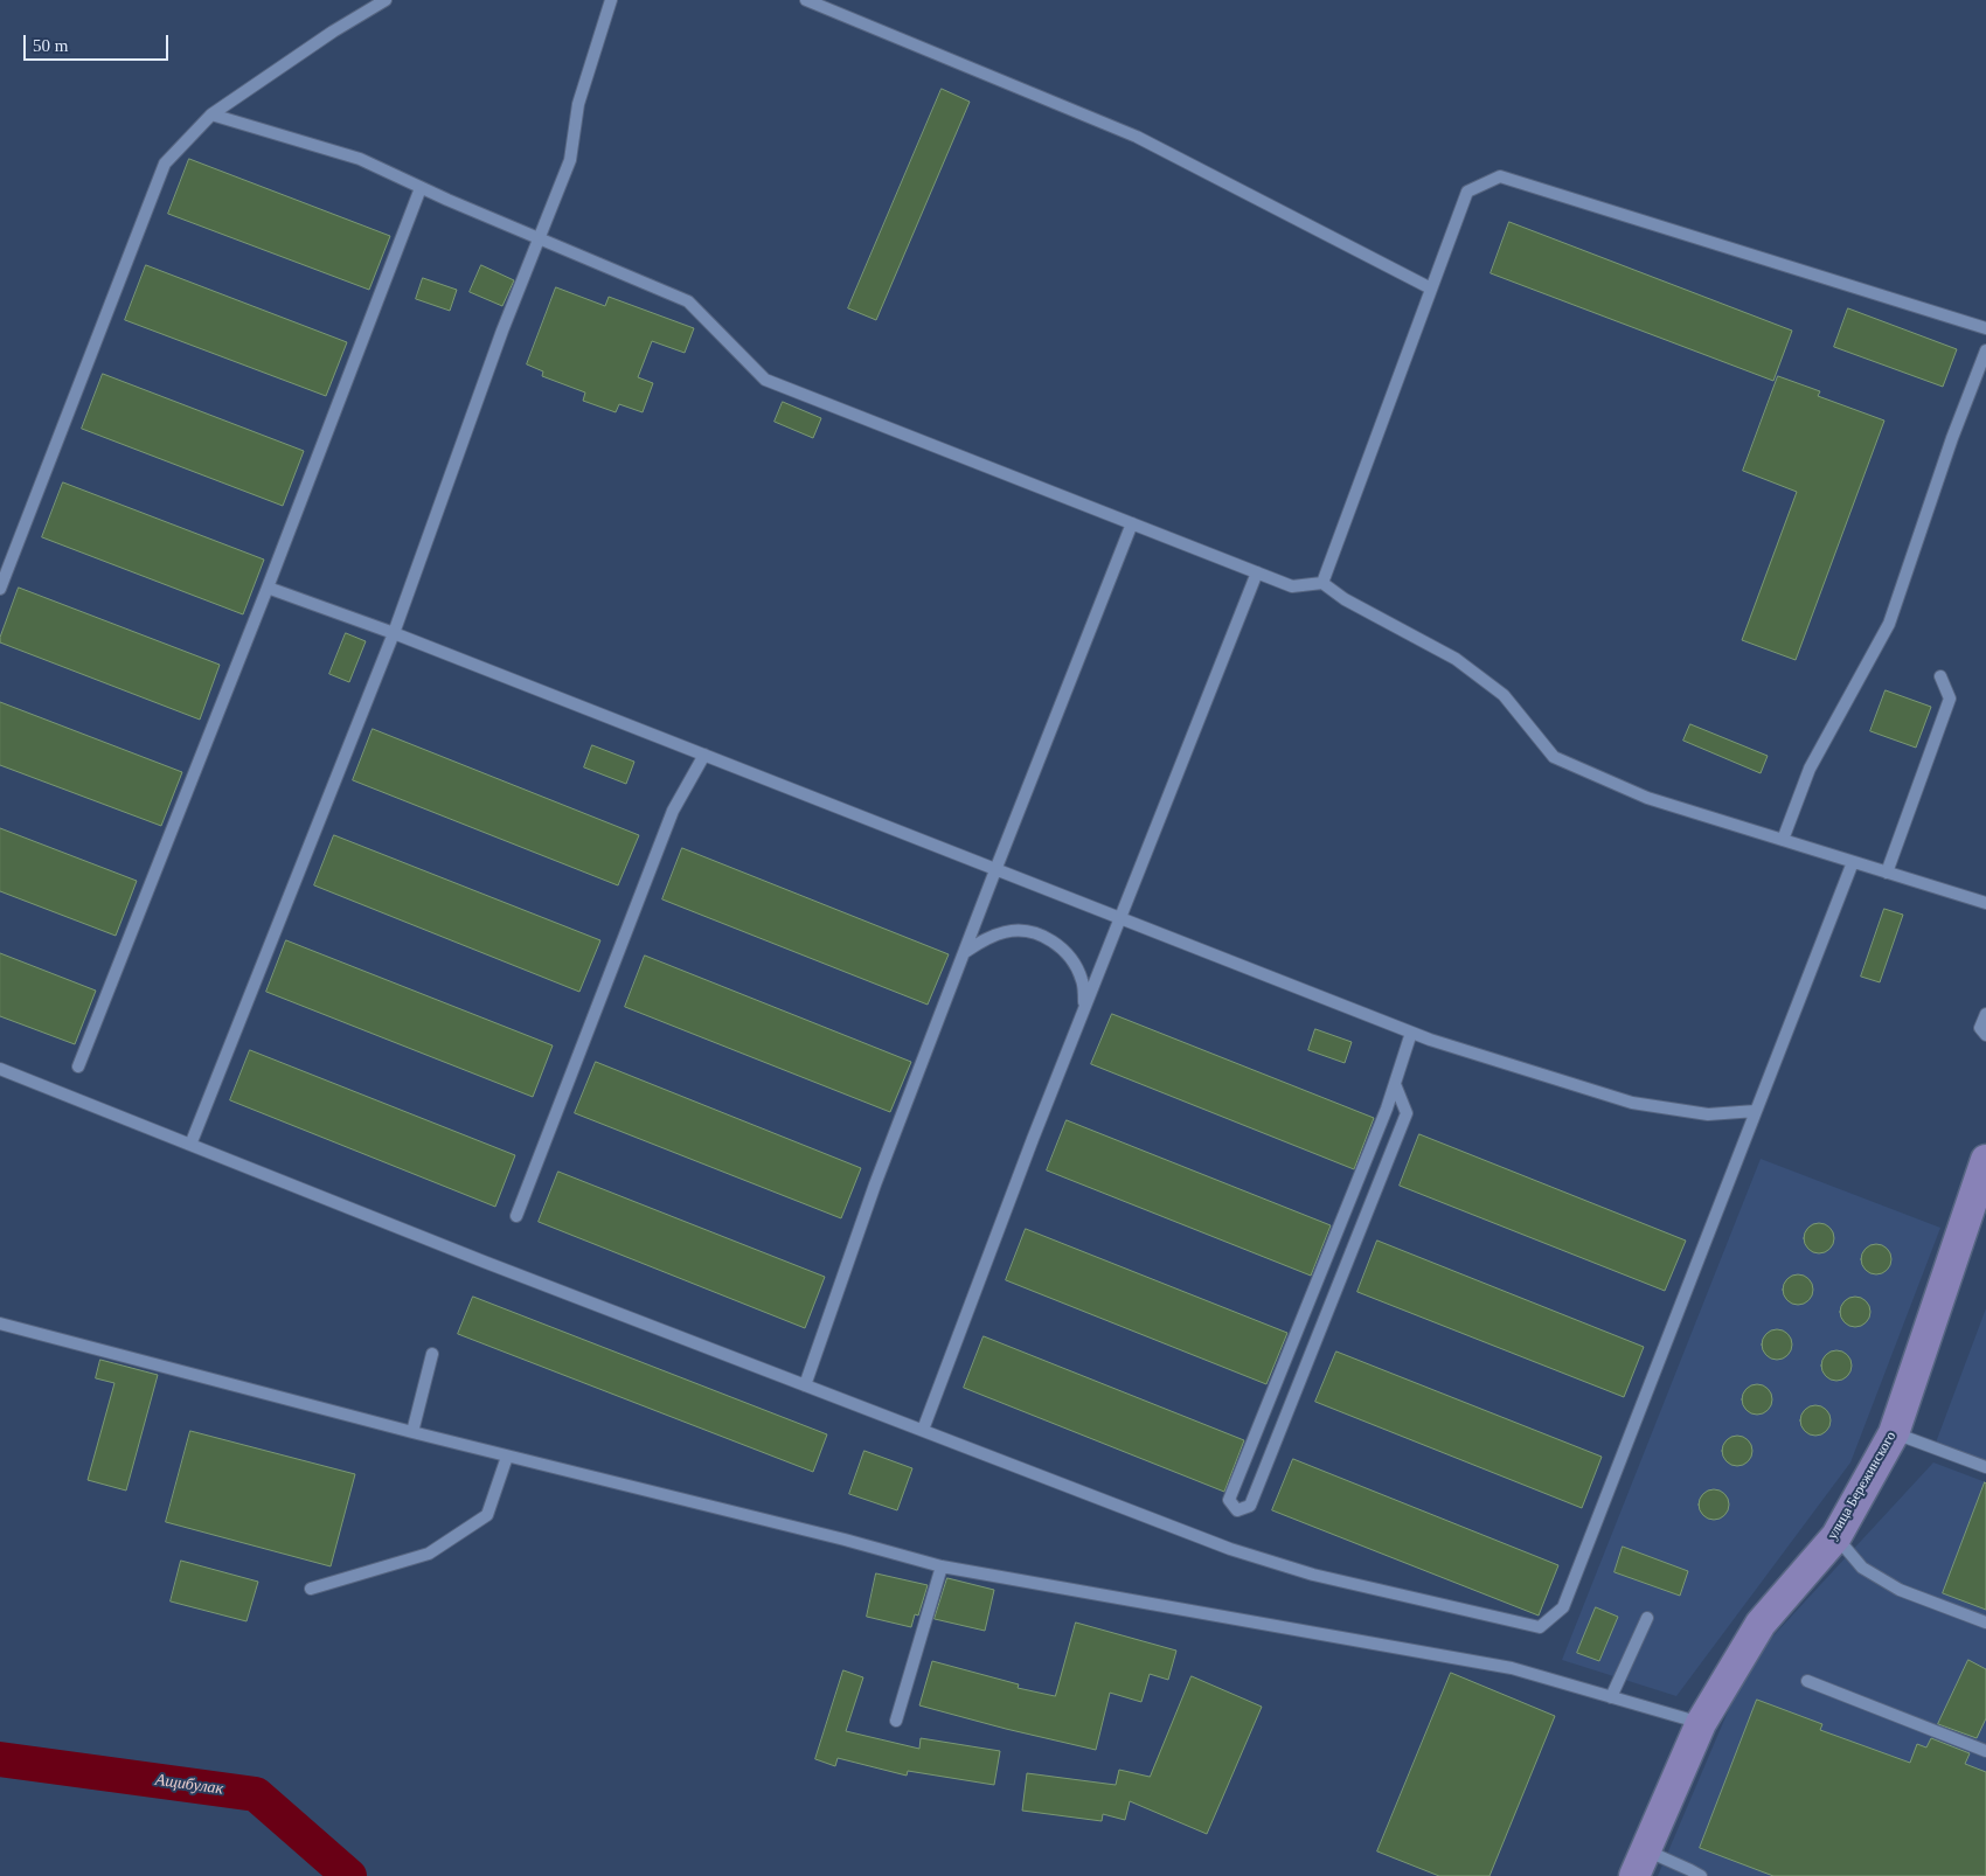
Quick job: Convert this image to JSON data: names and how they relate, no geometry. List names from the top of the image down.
{
  "streets": {
    "main road": ["улица Бережинского"]
  },
  "water": ["Ащибулак"],
  "scale_bar": "50 m"
}
